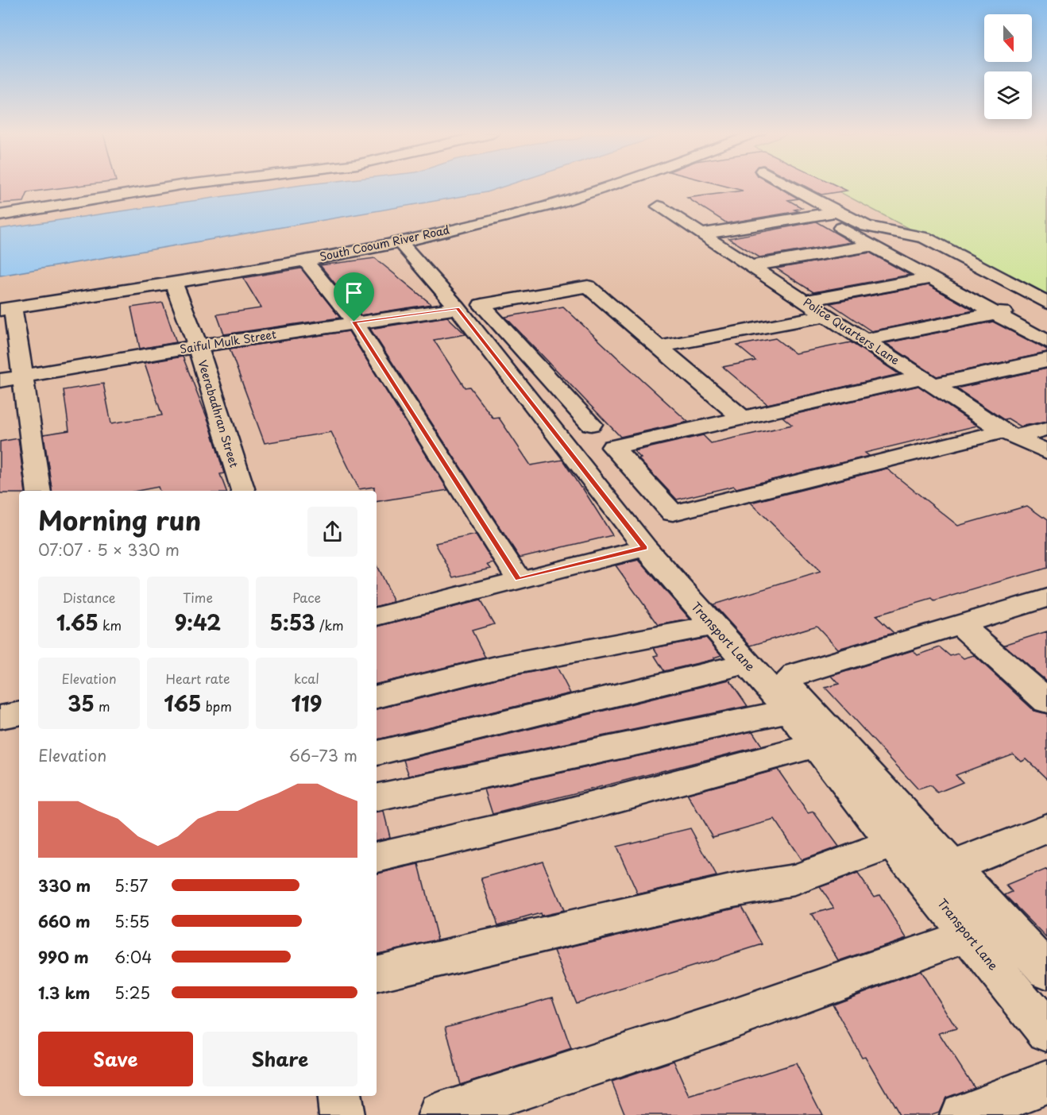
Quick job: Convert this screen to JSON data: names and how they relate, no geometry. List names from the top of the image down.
{
  "streets": {
    "street": [
      "South Cooum River Road",
      "Police Quarters Lane",
      "Saiful Mulk Street",
      "Veerabadhran Street",
      "Transport Lane"
    ]
  },
  "crossings": [
    ["South Cooum River Road", "Veerabadhran Street"],
    ["South Cooum River Road", "Transport Lane"],
    ["Saiful Mulk Street", "Veerabadhran Street"],
    ["Saiful Mulk Street", "Transport Lane"]
  ],
  "north": "bottom",
  "page": {
    "heading": ["Morning run", "07:07 · 5 × 330 m"],
    "stats": [
      ["Distance", "1.65 km"],
      ["Time", "9:42"],
      ["Pace", "5:53 /km"],
      ["Elevation", "35 m"],
      ["Heart rate", "165 bpm"],
      ["kcal", "119"]
    ],
    "chart": ["Elevation", "66–73 m"],
    "list": [
      {
        "name": "330 m",
        "note": "5:57"
      },
      {
        "name": "660 m",
        "note": "5:55"
      },
      {
        "name": "990 m",
        "note": "6:04"
      },
      {
        "name": "1.3 km",
        "note": "5:25"
      }
    ],
    "buttons": ["Save", "Share"]
  }
}
